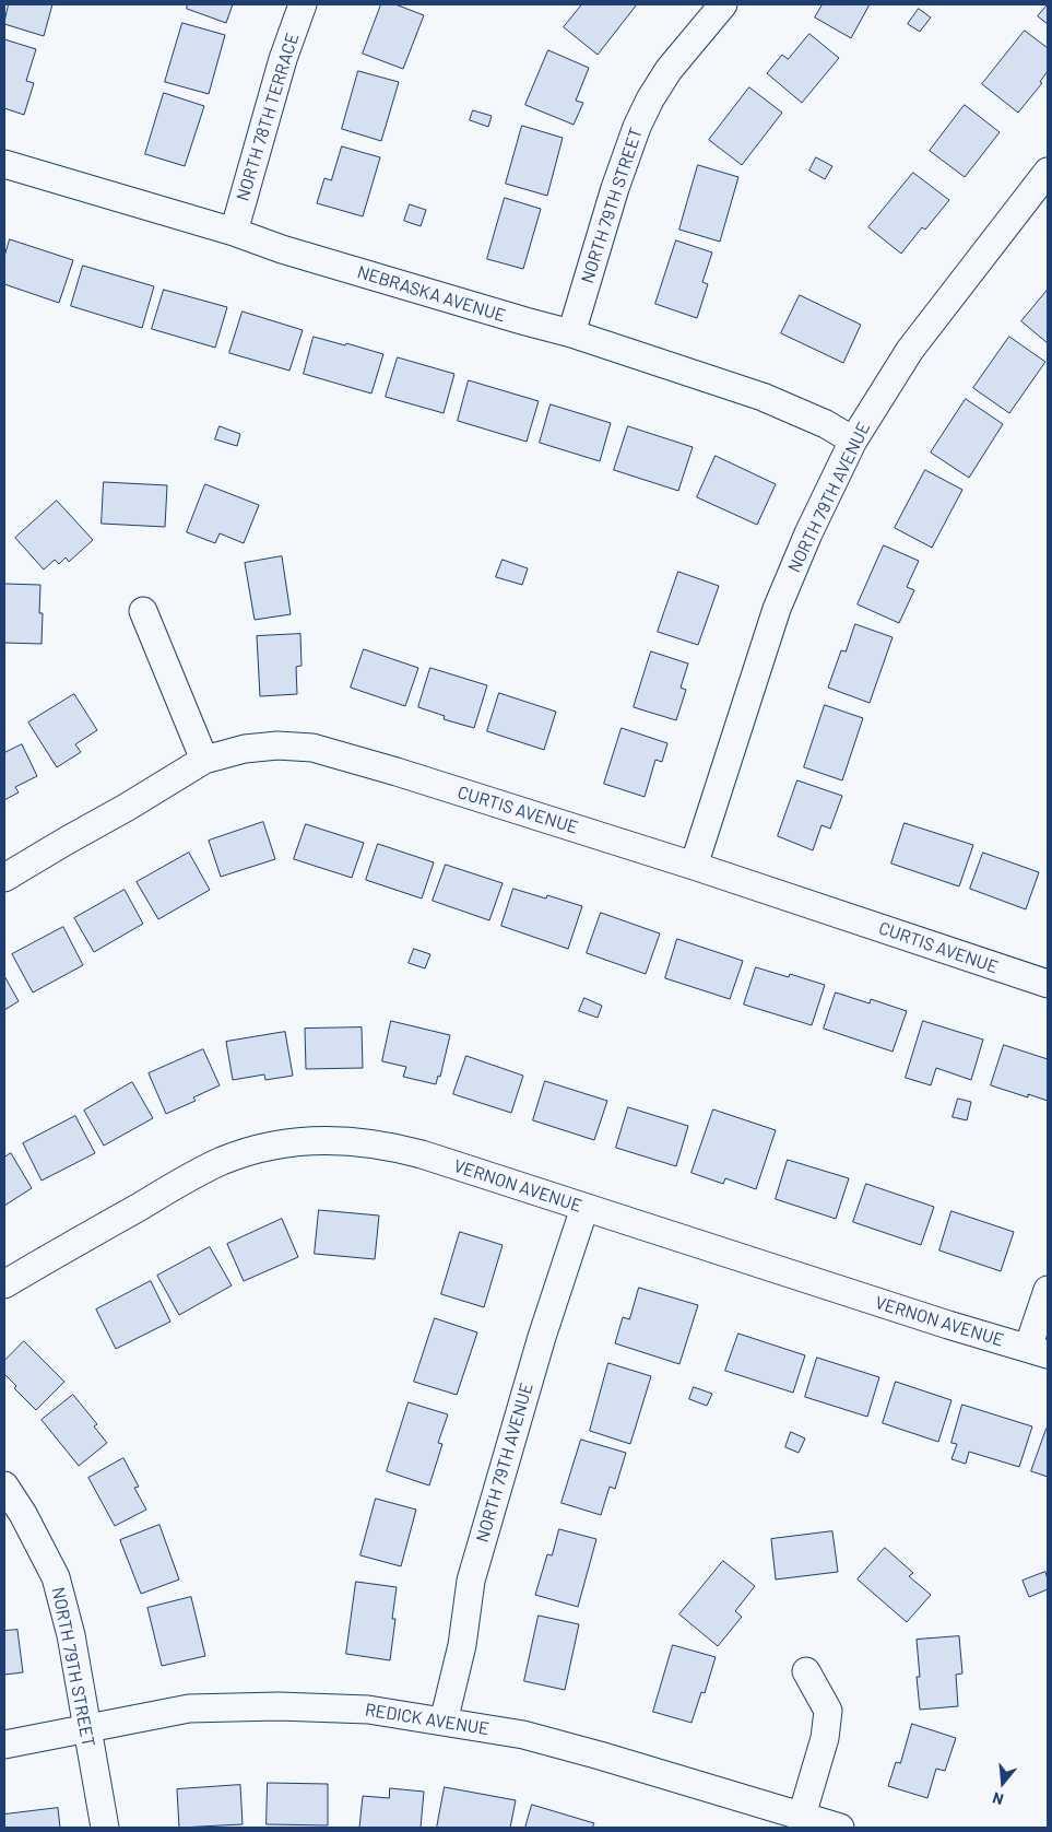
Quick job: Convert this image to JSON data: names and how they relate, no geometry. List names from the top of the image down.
{
  "streets": {
    "street": [
      "NORTH 78TH TERRACE",
      "NORTH 79TH STREET",
      "NEBRASKA AVENUE",
      "NORTH 79TH AVENUE",
      "CURTIS AVENUE",
      "VERNON AVENUE",
      "REDICK AVENUE"
    ]
  },
  "crossings": [
    ["NORTH 78TH TERRACE", "NEBRASKA AVENUE"],
    ["NORTH 79TH STREET", "NEBRASKA AVENUE"],
    ["NORTH 79TH STREET", "REDICK AVENUE"],
    ["NEBRASKA AVENUE", "NORTH 79TH AVENUE"],
    ["NORTH 79TH AVENUE", "CURTIS AVENUE"],
    ["NORTH 79TH AVENUE", "VERNON AVENUE"],
    ["NORTH 79TH AVENUE", "REDICK AVENUE"]
  ],
  "north": "bottom"
}
